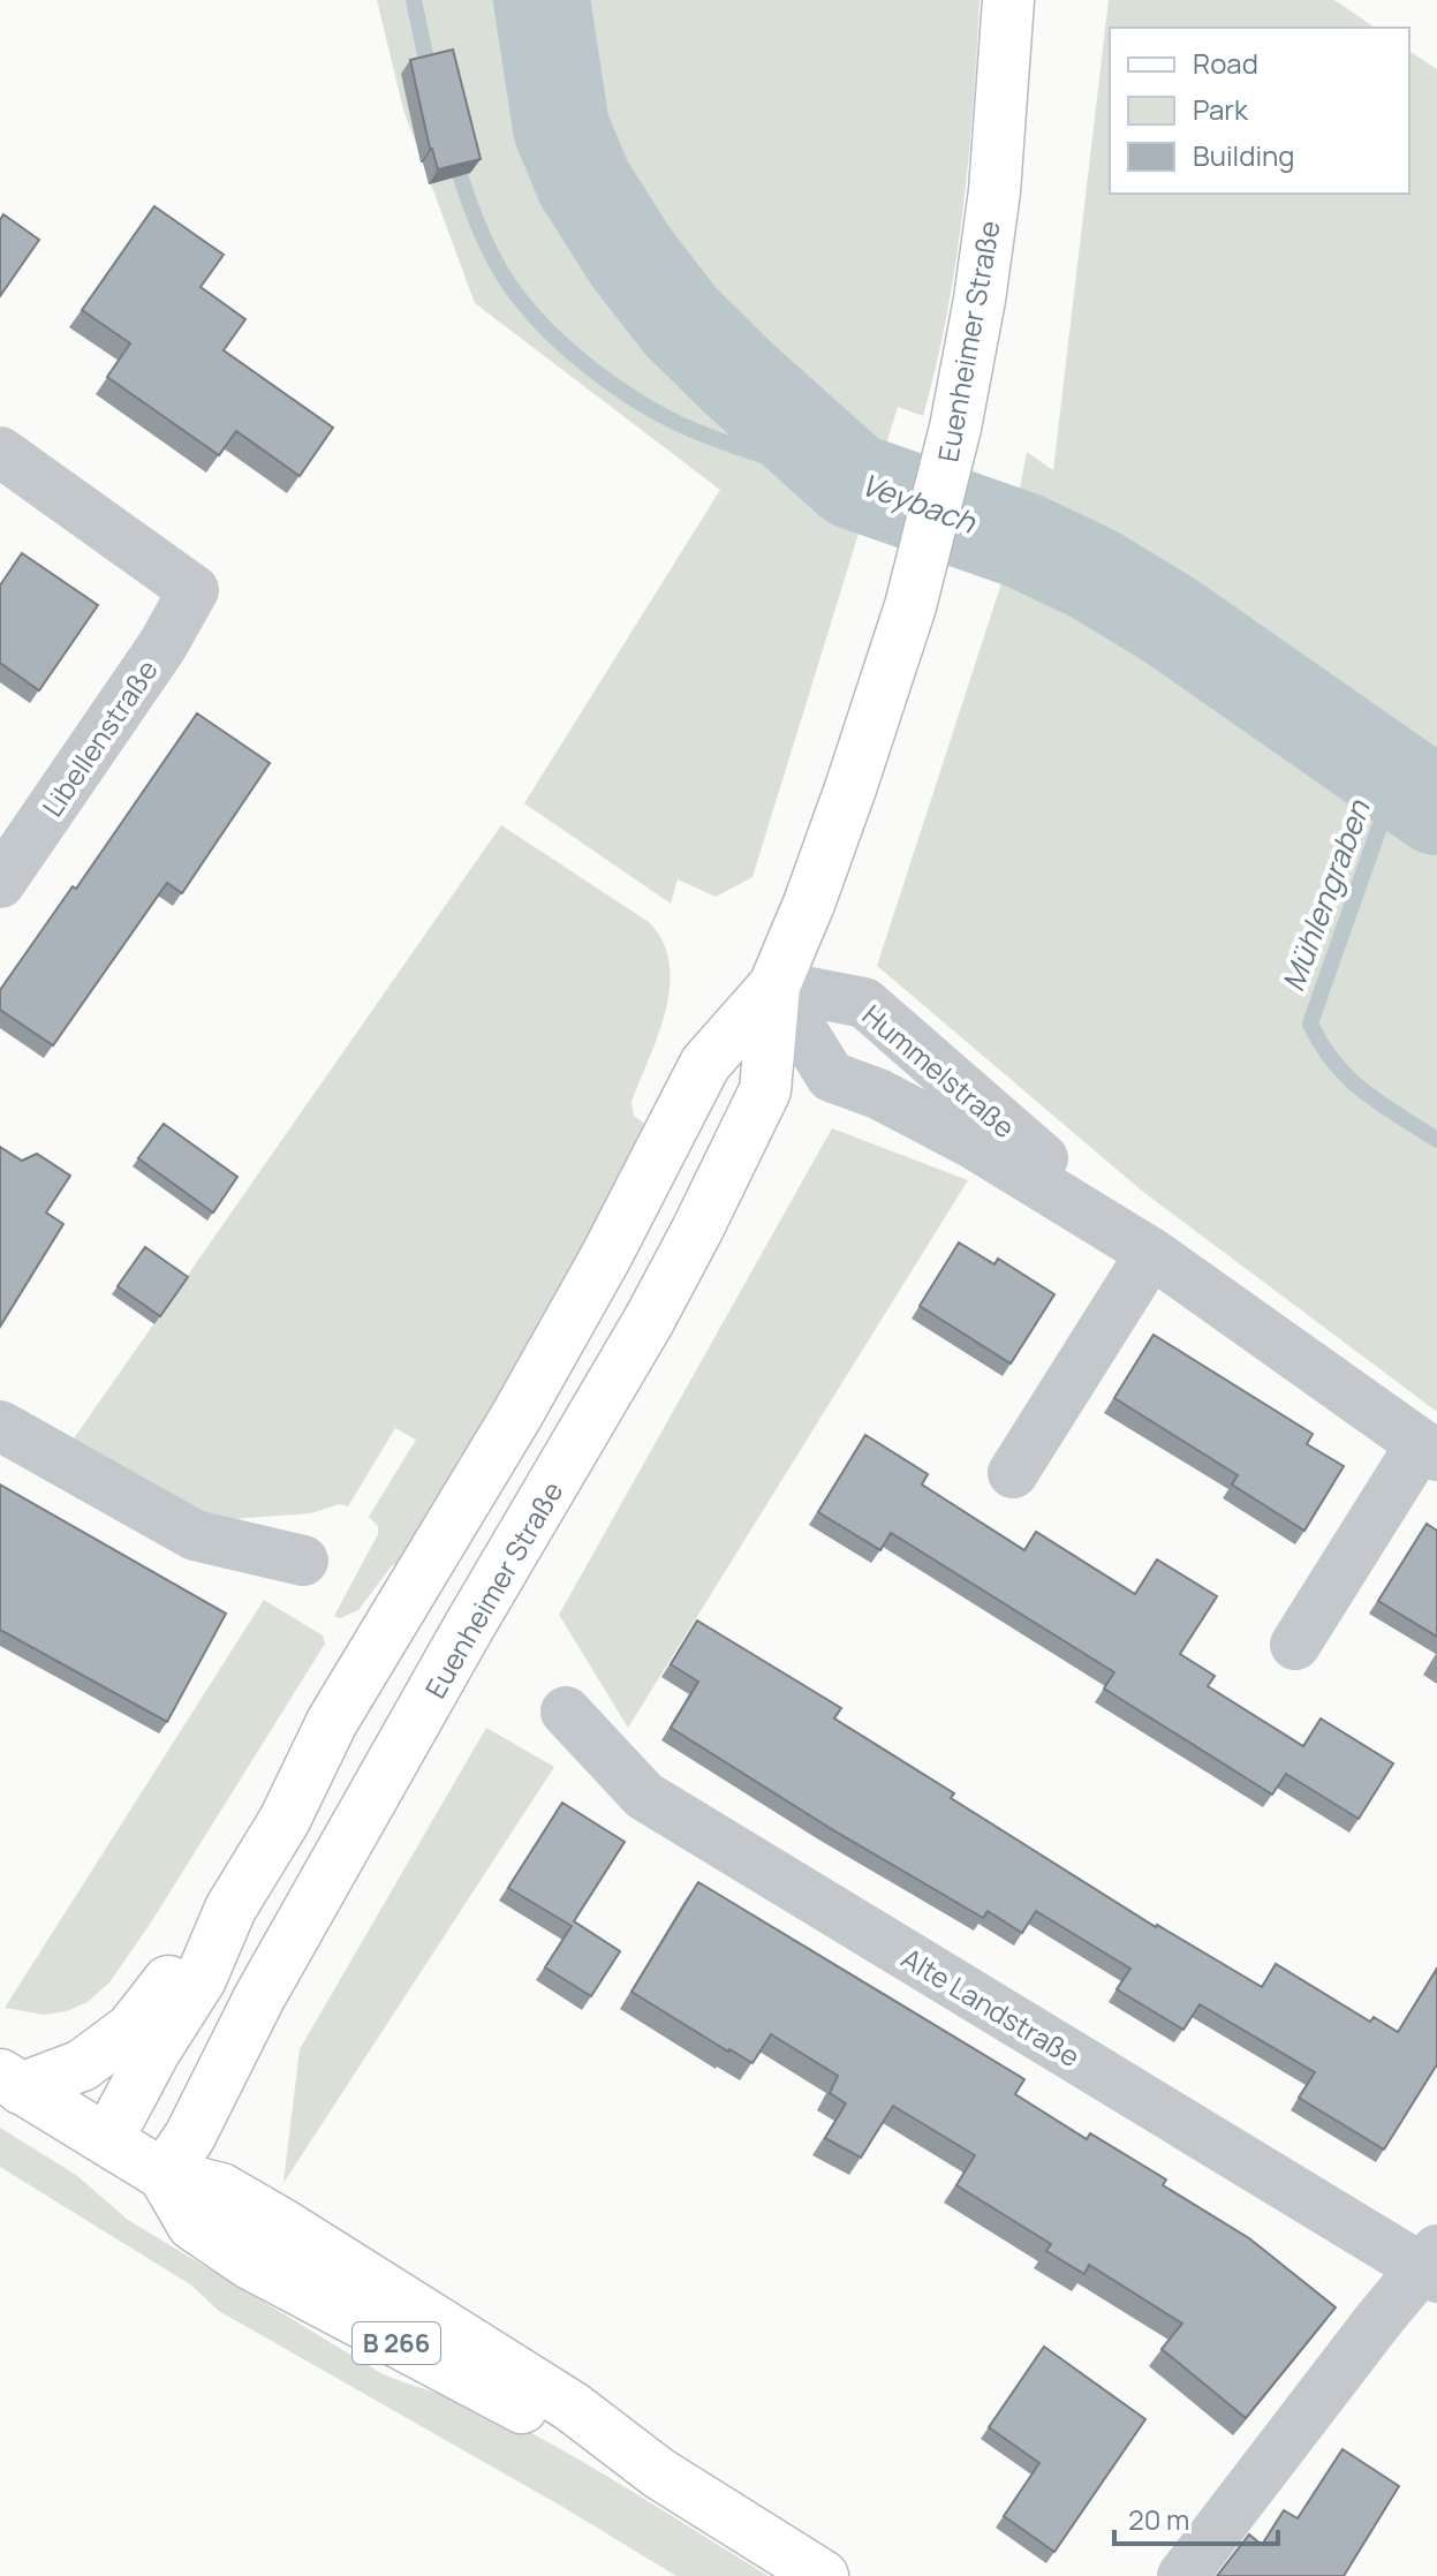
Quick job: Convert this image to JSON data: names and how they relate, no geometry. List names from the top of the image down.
{
  "streets": {
    "main road": ["Euenheimer Straße", "B 266"],
    "street": ["Libellenstraße", "Hummelstraße", "Alte Landstraße"]
  },
  "crossings": [
    ["Euenheimer Straße", "Hummelstraße"],
    ["Euenheimer Straße", "B 266"]
  ],
  "water": ["Veybach", "Mühlengraben"],
  "legend": ["Road", "Park", "Building"],
  "scale_bar": "20 m"
}
